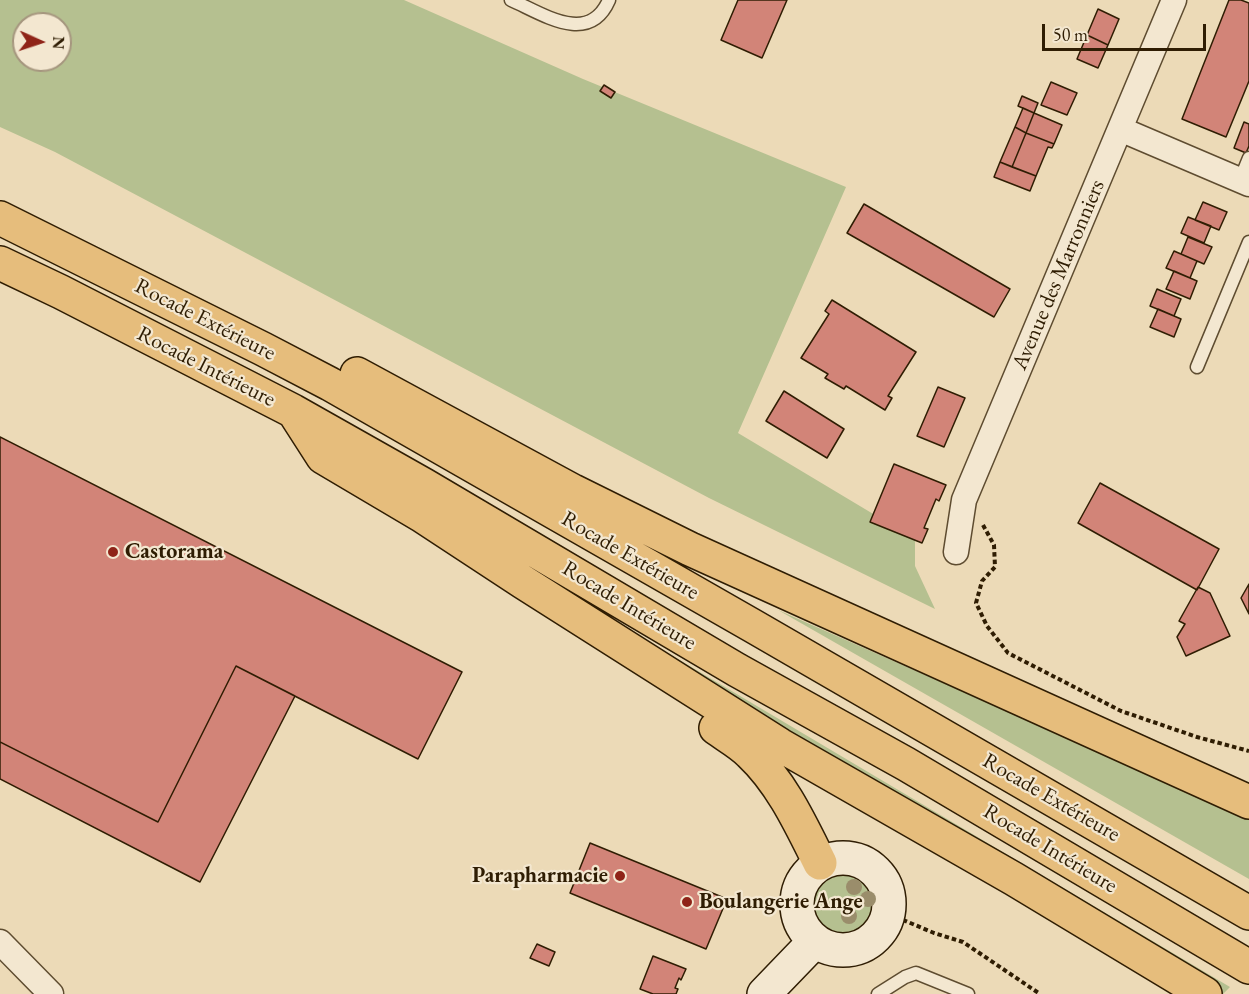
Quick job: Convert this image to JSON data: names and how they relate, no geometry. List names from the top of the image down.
{
  "streets": {
    "highway": ["Rocade Extérieure", "Rocade Intérieure"],
    "street": ["Avenue des Marronniers"]
  },
  "places": ["Castorama", "Parapharmacie", "Boulangerie Ange"],
  "scale_bar": "50 m",
  "north": "right"
}
